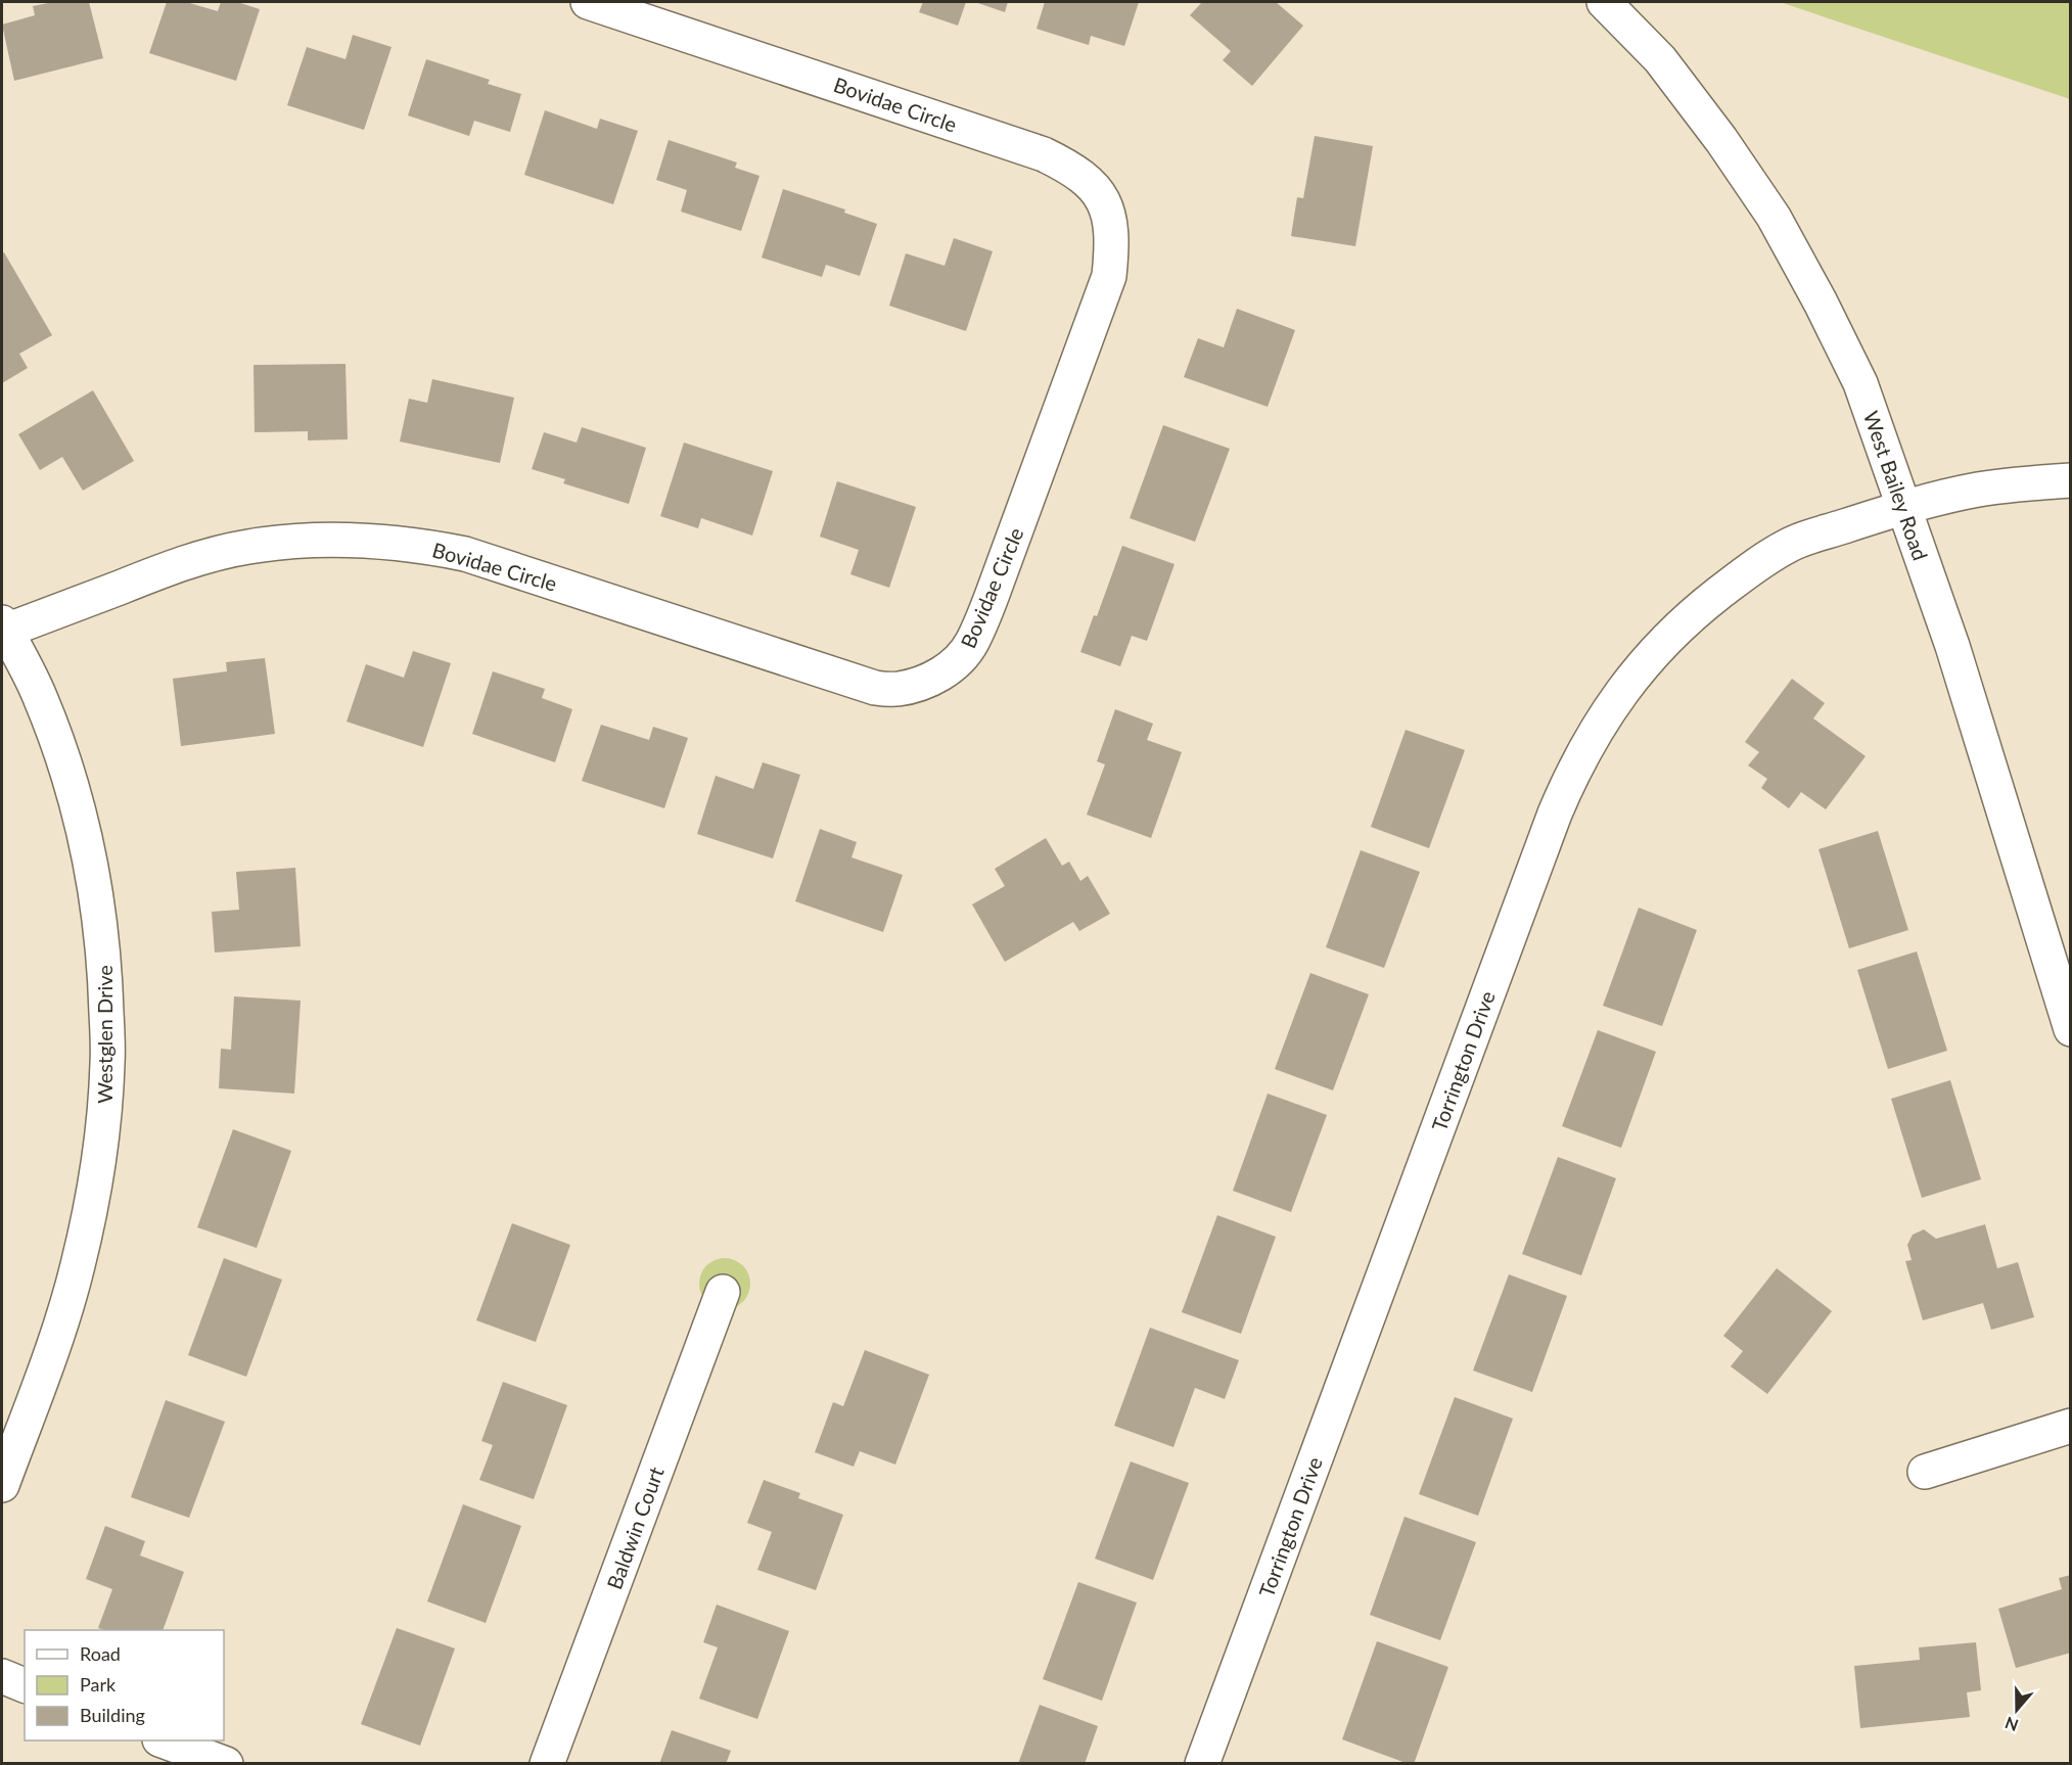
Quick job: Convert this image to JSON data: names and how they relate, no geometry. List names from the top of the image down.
{
  "streets": {
    "street": [
      "Bovidae Circle",
      "West Bailey Road",
      "Westglen Drive",
      "Torrington Drive",
      "Baldwin Court"
    ]
  },
  "crossings": [
    ["Bovidae Circle", "Westglen Drive"],
    ["West Bailey Road", "Torrington Drive"]
  ],
  "legend": ["Road", "Park", "Building"],
  "north": "bottom"
}
